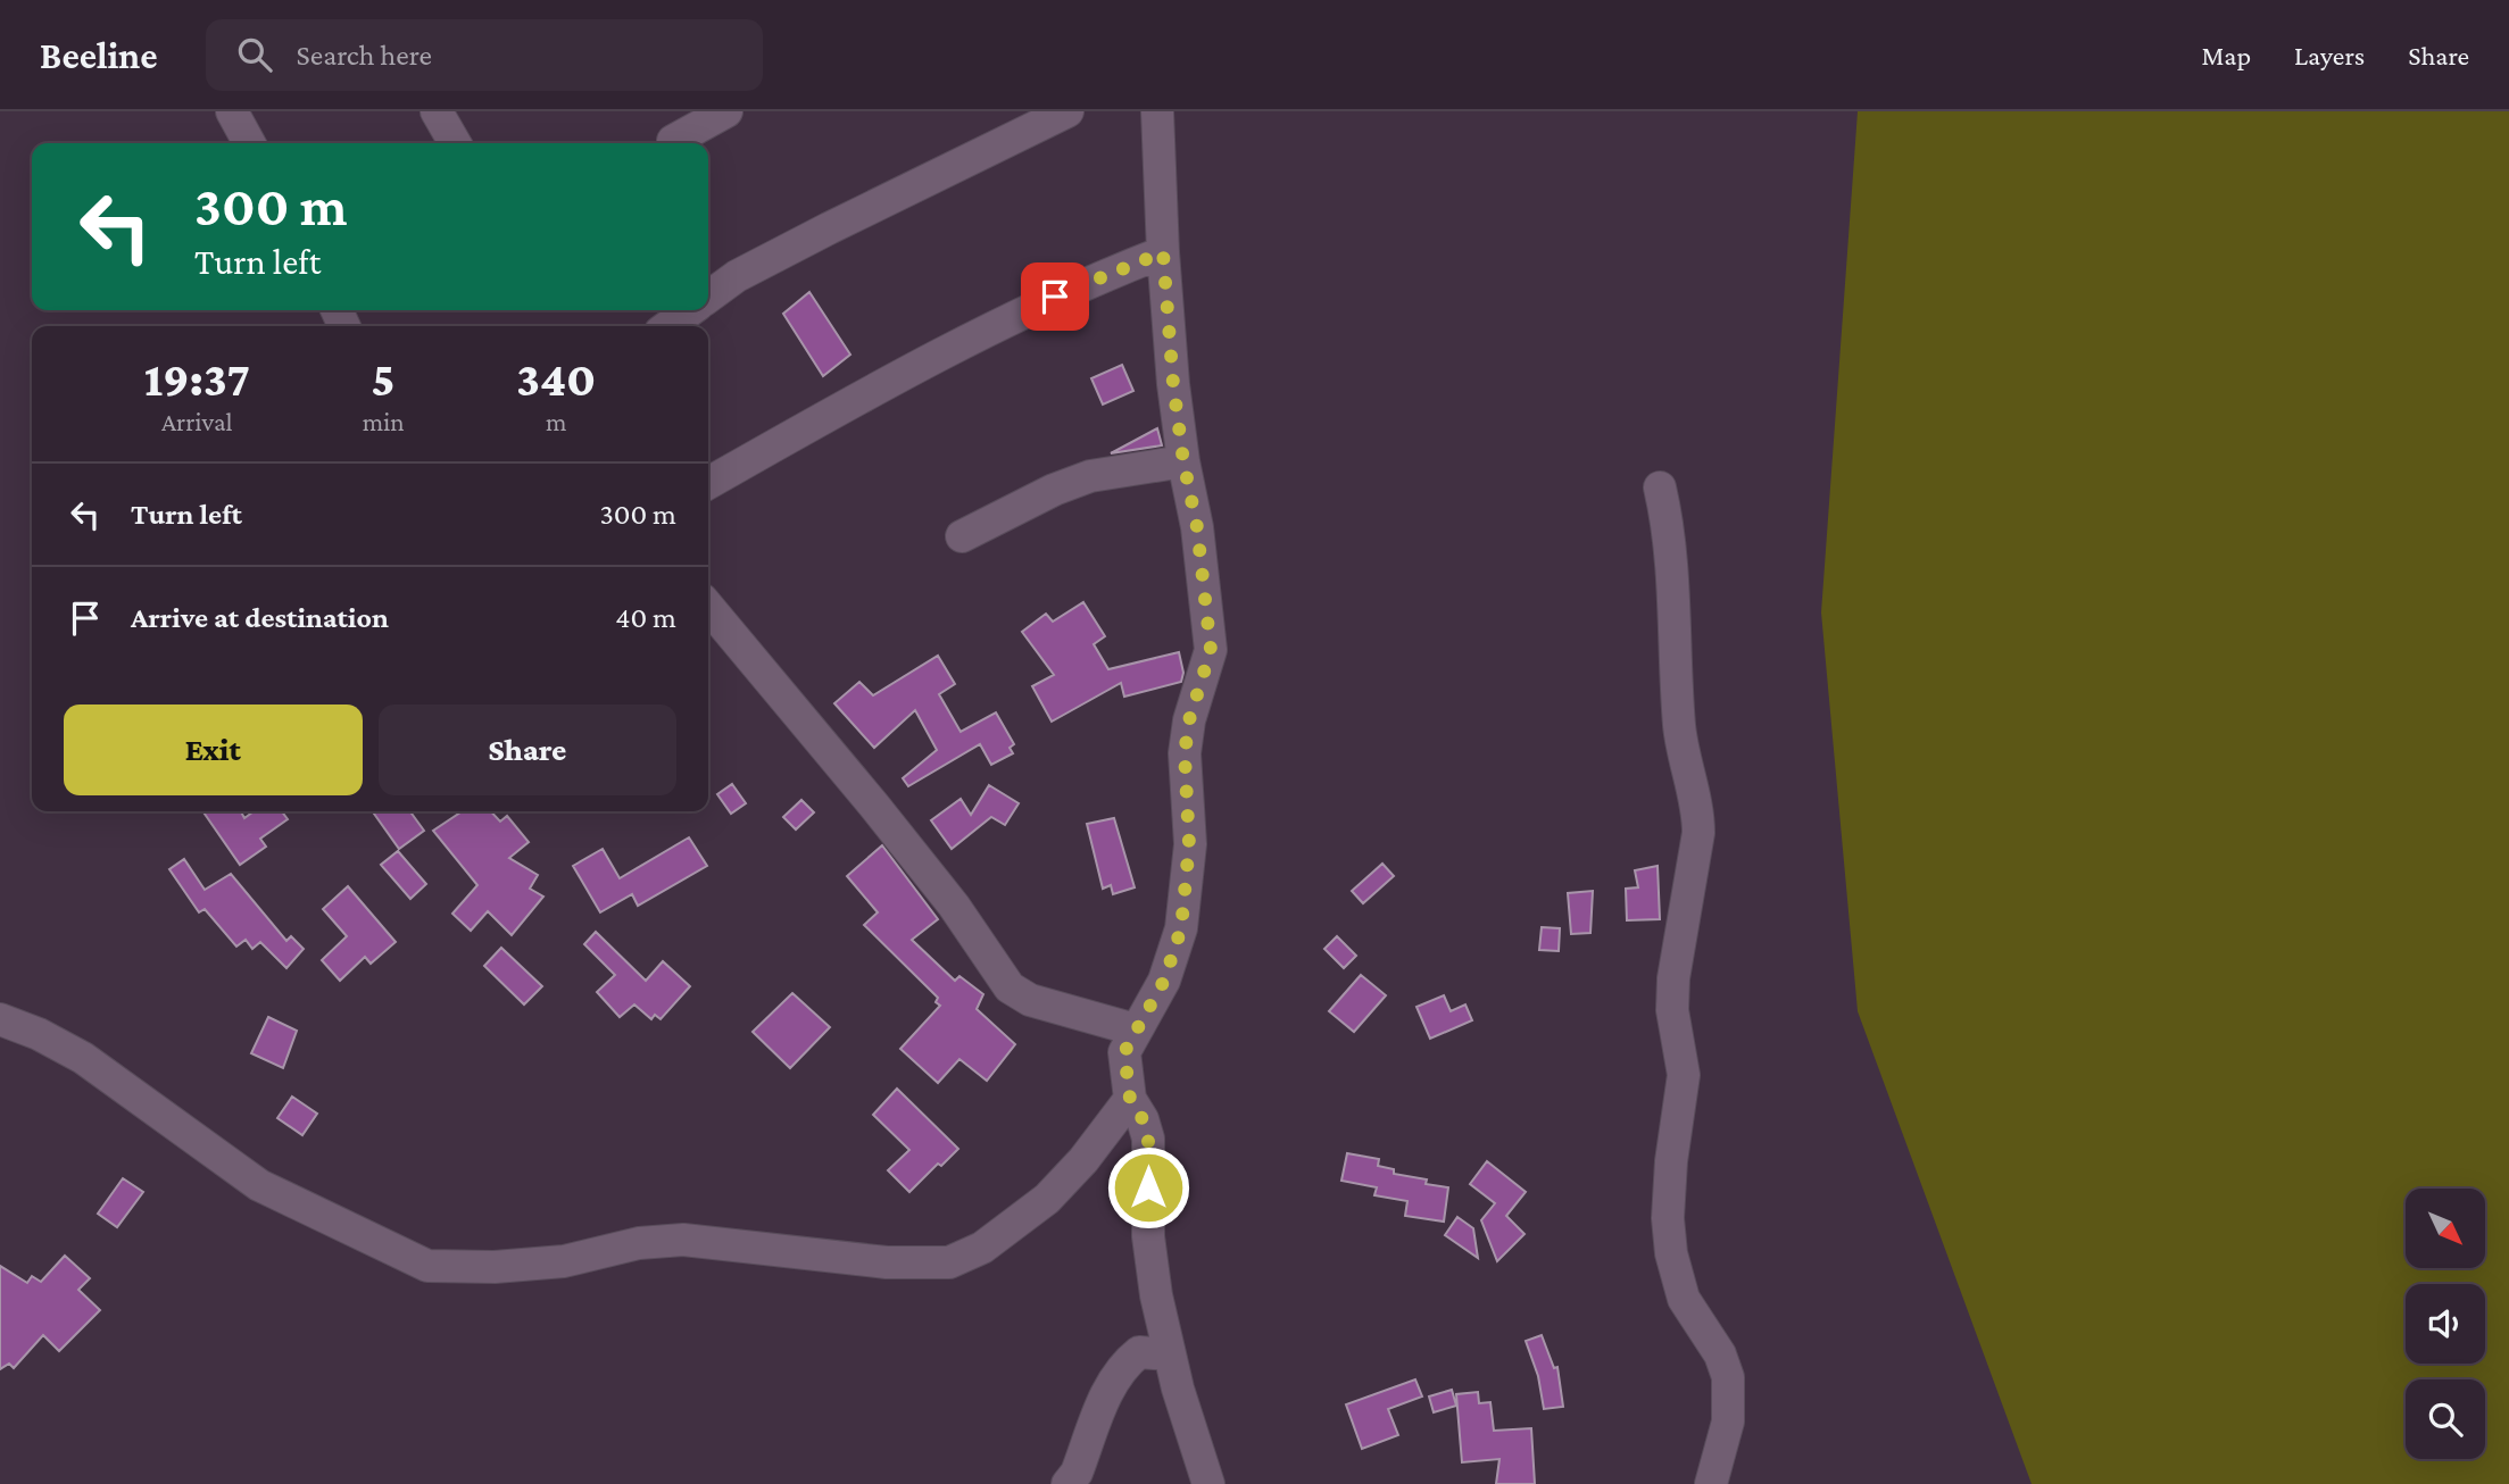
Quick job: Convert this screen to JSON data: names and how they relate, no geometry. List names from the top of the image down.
{
  "north": "bottom right",
  "page": {
    "header": "Beeline",
    "search": "Search here",
    "nav": ["Map", "Layers", "Share"],
    "turn": ["300 m", "Turn left"],
    "eta": [
      "19:37",
      "Arrival",
      "5",
      "min",
      "340",
      "m"
    ],
    "list": [
      {
        "name": "Turn left",
        "value": "300 m"
      },
      {
        "name": "Arrive at destination",
        "value": "40 m"
      }
    ],
    "buttons": ["Exit", "Share"]
  }
}
